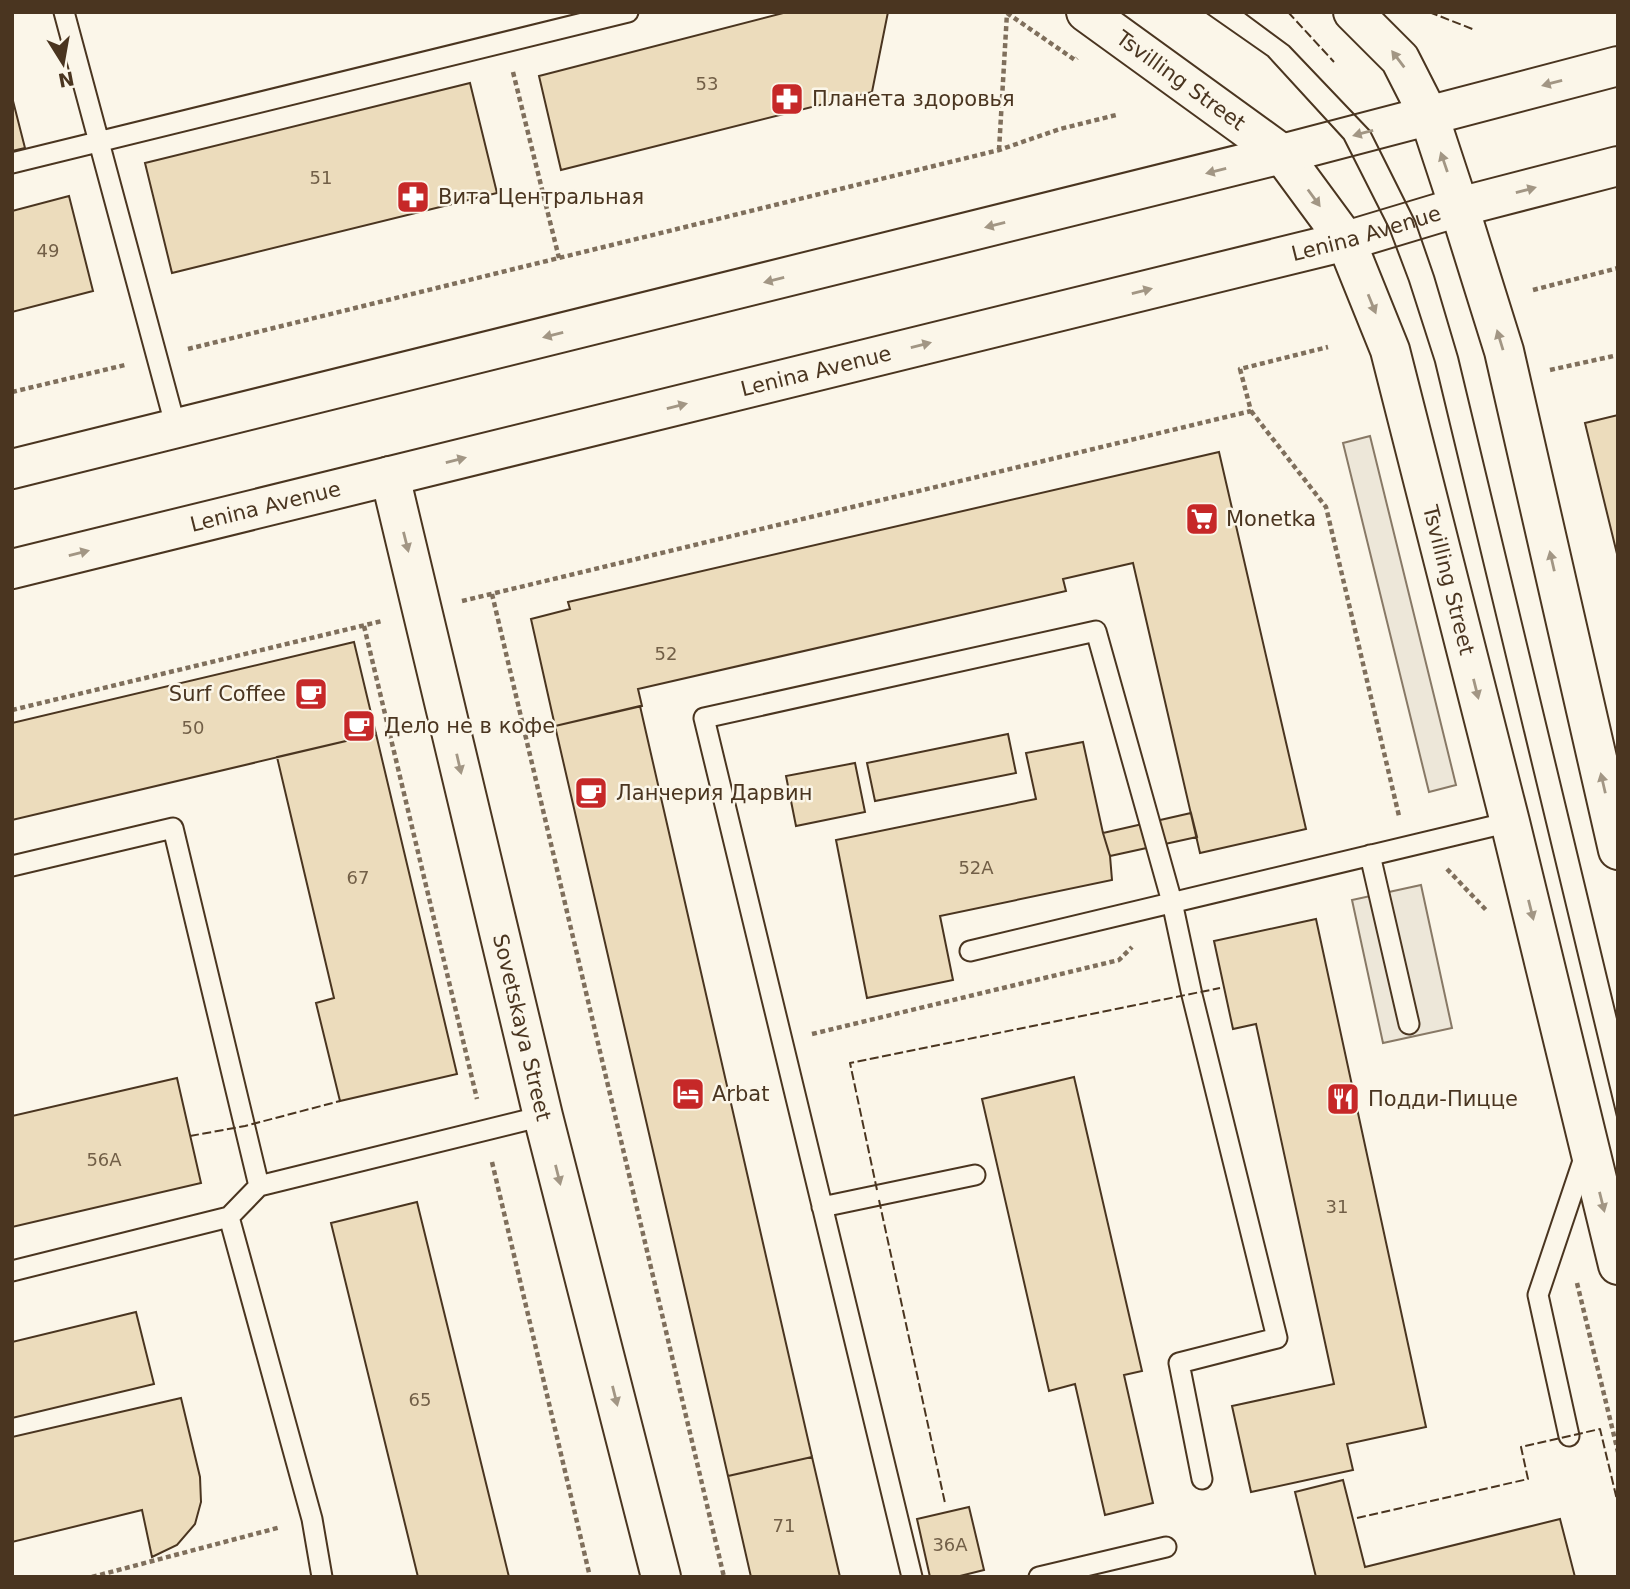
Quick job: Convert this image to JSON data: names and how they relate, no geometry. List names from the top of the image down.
{
  "streets": {
    "main road": ["Tsvilling Street", "Lenina Avenue", "Sovetskaya Street"]
  },
  "crossings": [
    ["Tsvilling Street", "Lenina Avenue"],
    ["Lenina Avenue", "Sovetskaya Street"]
  ],
  "one_way": ["Sovetskaya Street"],
  "places": {
    "pharmacy": ["Планета здоровья", "Вита Центральная"],
    "supermarket": ["Monetka"],
    "cafe": ["Surf Coffee", "Дело не в кофе", "Ланчерия Дарвин"],
    "hotel": ["Arbat"],
    "restaurant": ["Подди-Пицце"]
  },
  "house_numbers": [
    "53",
    "51",
    "49",
    "52",
    "50",
    "52А",
    "67",
    "56А",
    "31",
    "65",
    "71",
    "36А"
  ],
  "north": "bottom"
}
